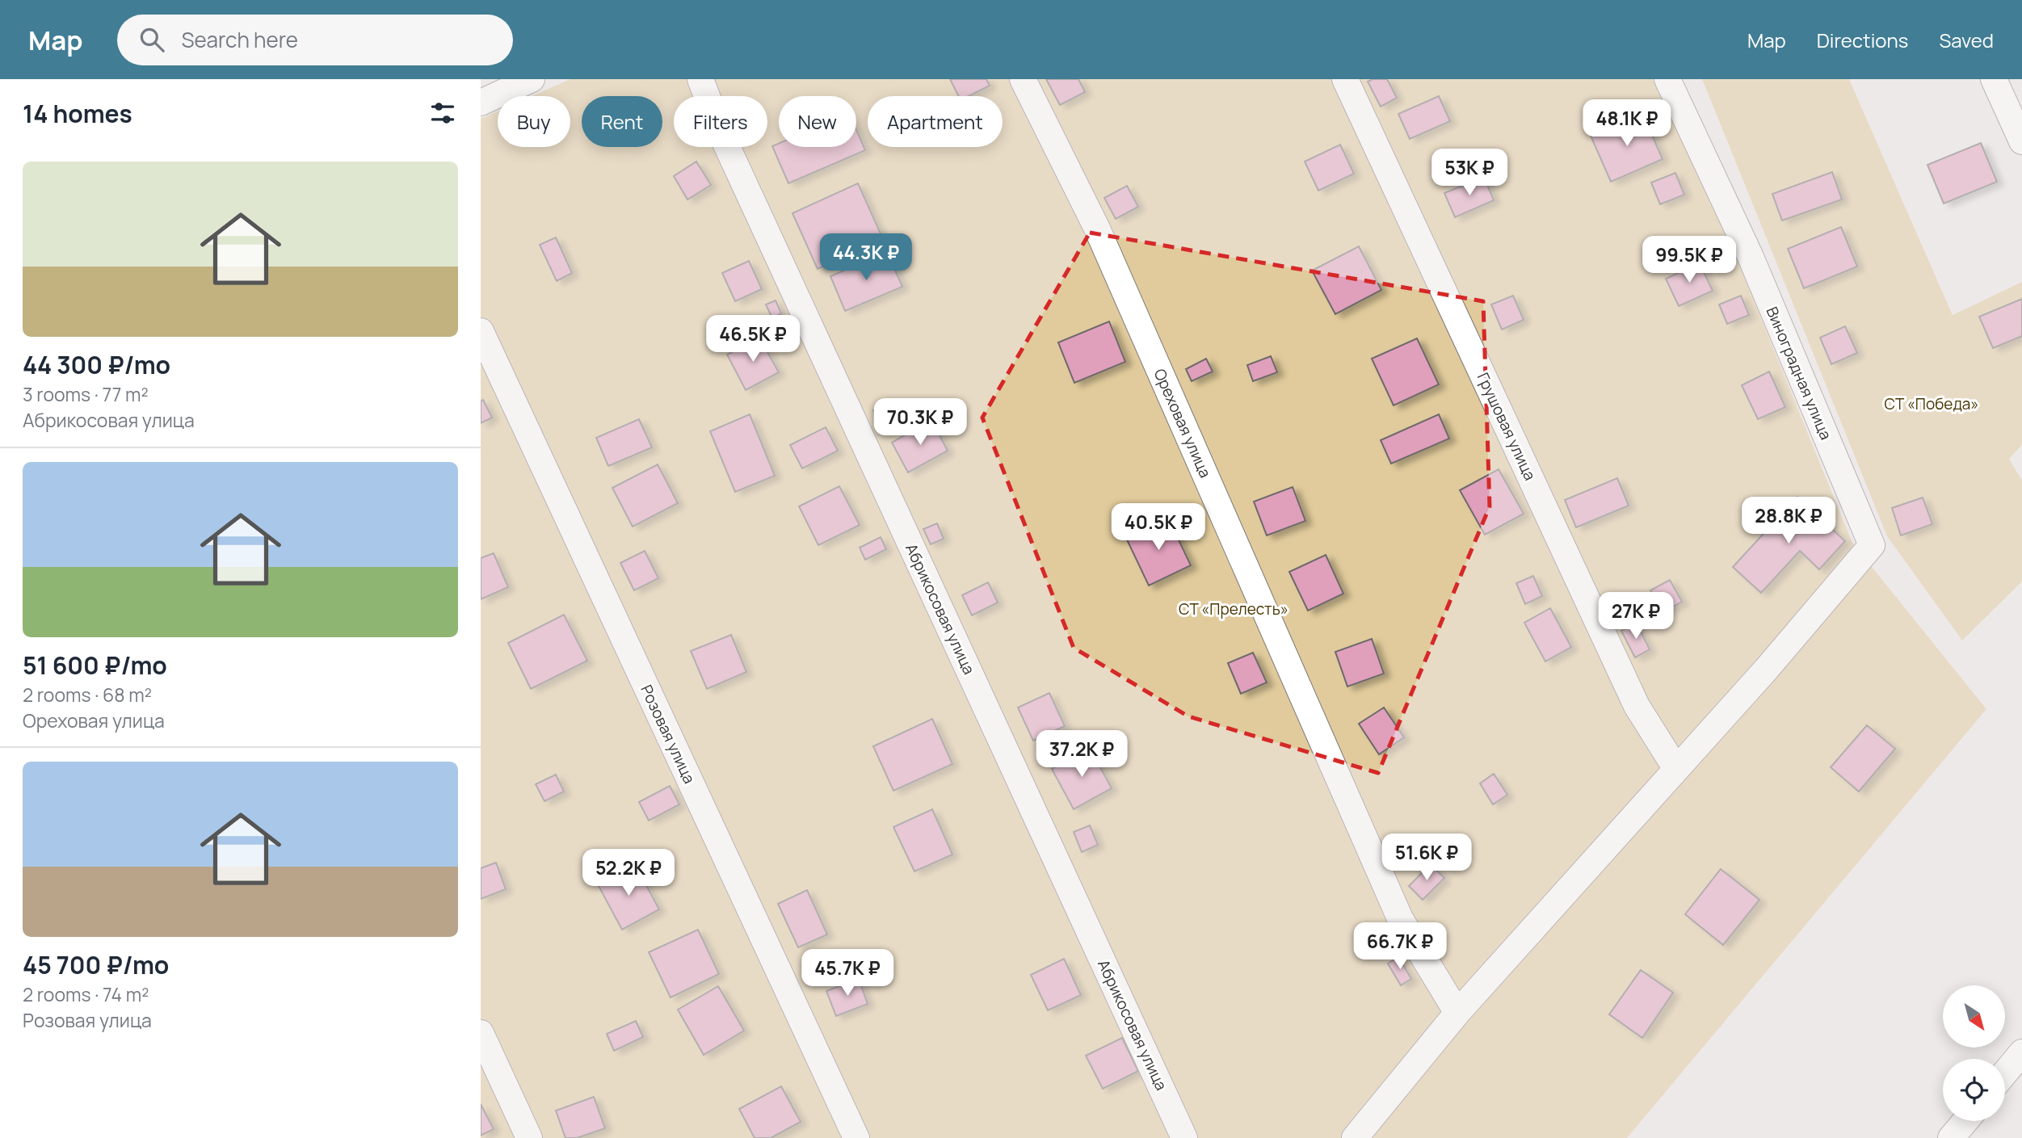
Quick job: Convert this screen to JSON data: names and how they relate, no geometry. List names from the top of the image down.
{
  "streets": {
    "street": [
      "Виноградная улица",
      "Ореховая улица",
      "Грушовая улица",
      "Абрикосовая улица",
      "Розовая улица"
    ]
  },
  "crossings": [
    ["Виноградная улица", "Грушовая улица"]
  ],
  "parks": ["СТ «Победа»", "СТ «Прелесть»"],
  "north": "bottom right",
  "page": {
    "header": "Map",
    "search": "Search here",
    "nav": ["Map", "Directions", "Saved"],
    "heading": "14 homes",
    "chip": [
      "Buy",
      "Rent",
      "Filters",
      "New",
      "Apartment"
    ],
    "price": [
      "48.1K ₽",
      "53K ₽",
      "44.3K ₽",
      "99.5K ₽",
      "46.5K ₽",
      "70.3K ₽",
      "28.8K ₽",
      "40.5K ₽",
      "27K ₽",
      "37.2K ₽",
      "51.6K ₽",
      "52.2K ₽",
      "66.7K ₽",
      "45.7K ₽"
    ],
    "list": [
      {
        "name": "44 300 ₽/mo",
        "note": "3 rooms · 77 m² · Абрикосовая улица"
      },
      {
        "name": "51 600 ₽/mo",
        "note": "2 rooms · 68 m² · Ореховая улица"
      },
      {
        "name": "45 700 ₽/mo",
        "note": "2 rooms · 74 m² · Розовая улица"
      }
    ]
  }
}
